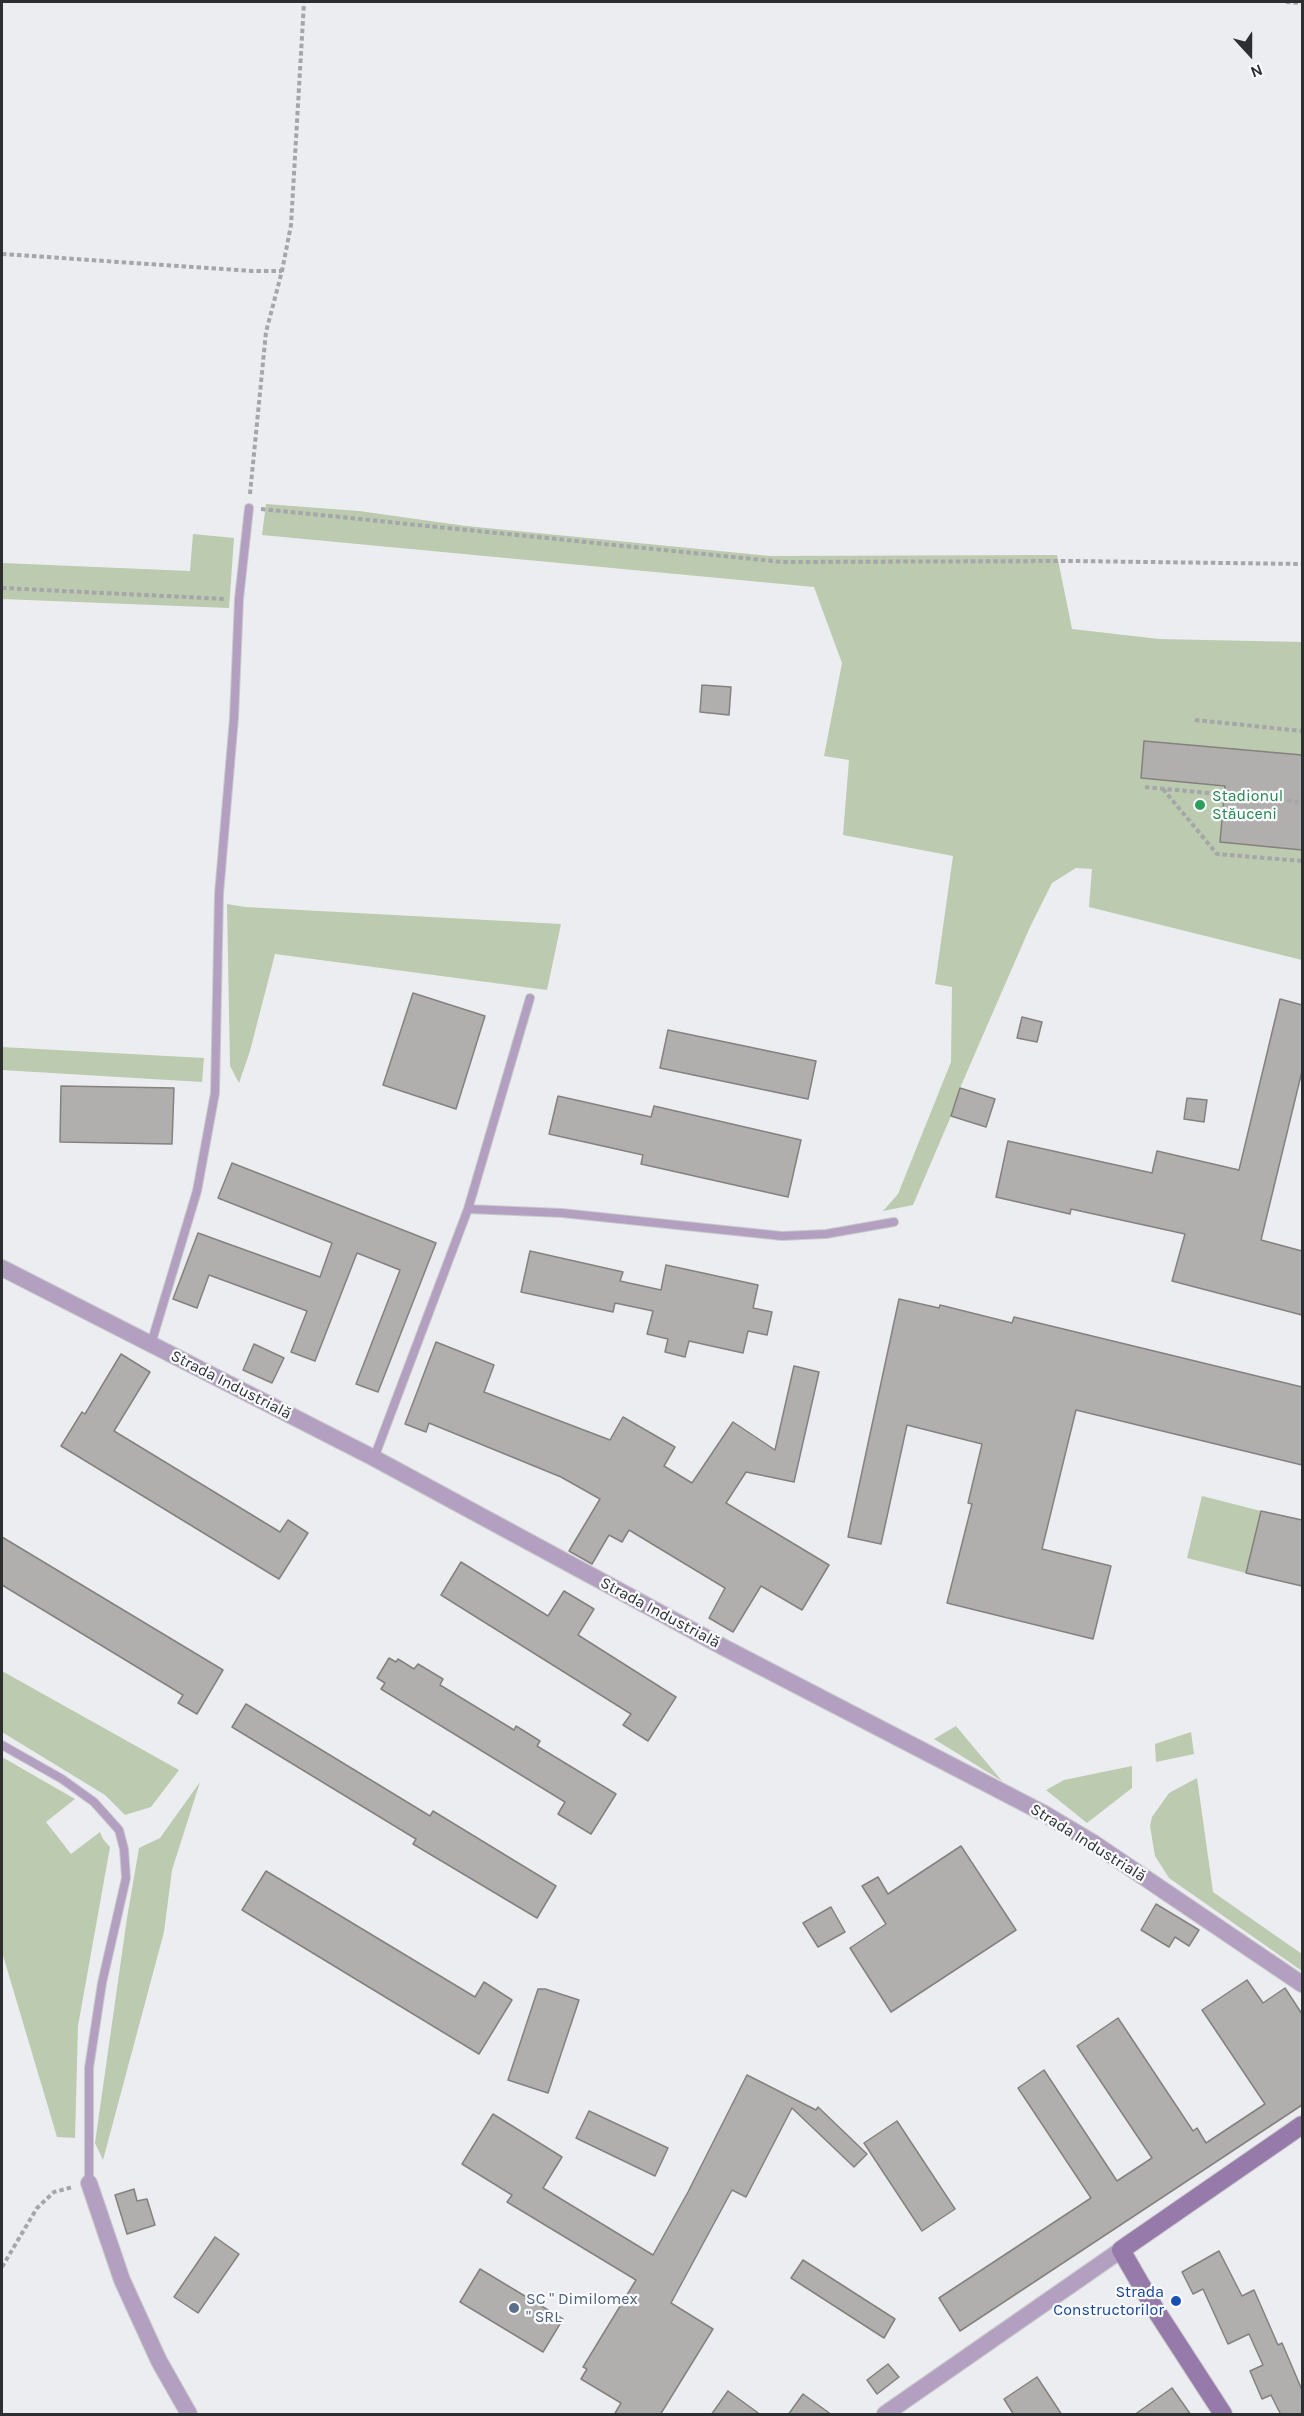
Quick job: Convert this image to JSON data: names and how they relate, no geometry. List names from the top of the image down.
{
  "streets": {
    "street": ["Strada Industrială"]
  },
  "places": ["Stadionul Stăuceni", "Strada Constructorilor", "SC \" Dimilomex \" SRL"],
  "north": "bottom"
}
